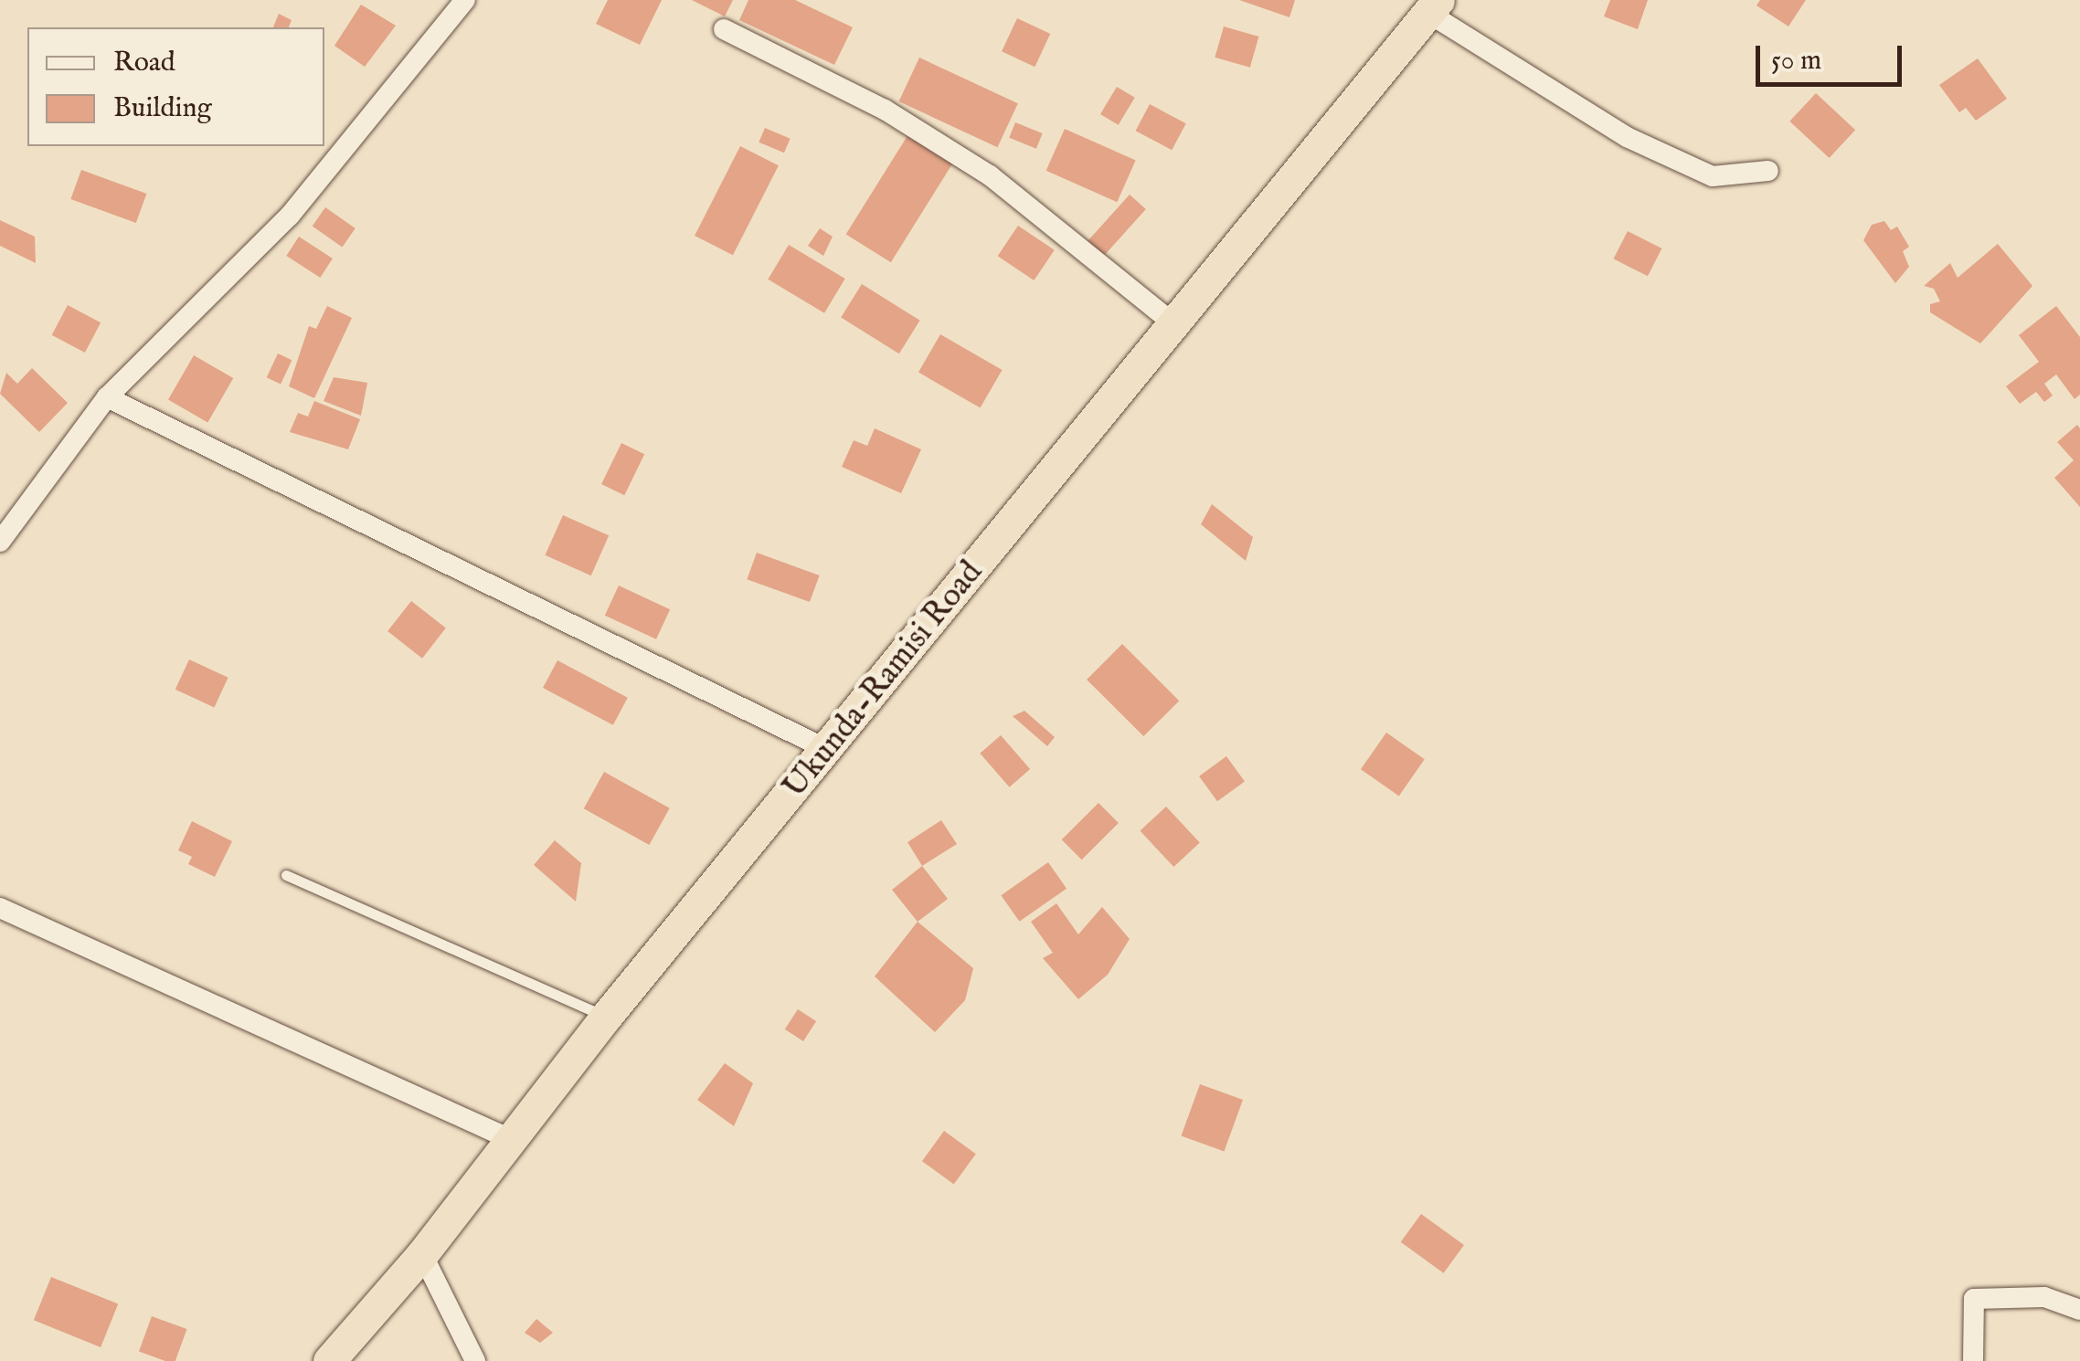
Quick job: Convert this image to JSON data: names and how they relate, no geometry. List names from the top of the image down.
{
  "streets": {
    "highway": ["Ukunda-Ramisi Road"]
  },
  "legend": ["Road", "Building"],
  "scale_bar": "50 m"
}
